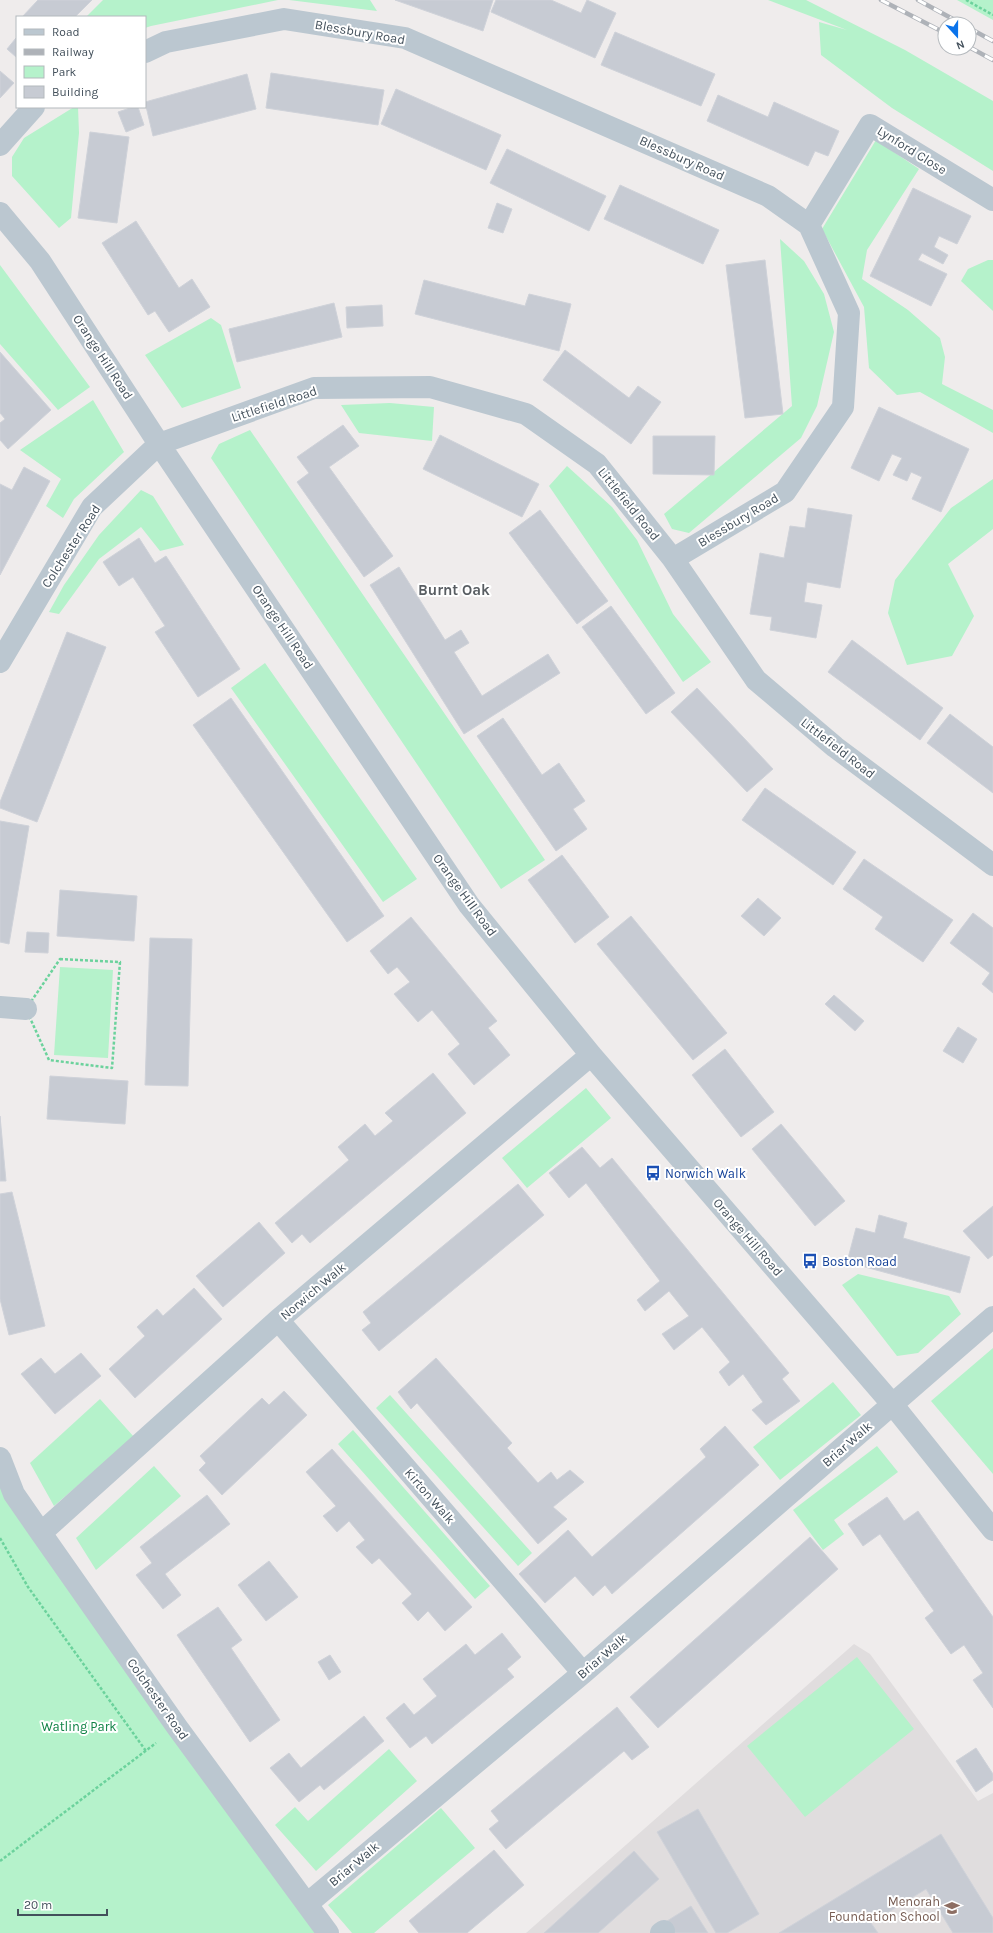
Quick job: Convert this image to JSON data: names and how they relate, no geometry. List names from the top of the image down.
{
  "streets": {
    "street": [
      "Blessbury Road",
      "Lynford Close",
      "Orange Hill Road",
      "Littlefield Road",
      "Colchester Road",
      "Norwich Walk",
      "Briar Walk",
      "Kirton Walk"
    ]
  },
  "crossings": [
    ["Blessbury Road", "Lynford Close"],
    ["Blessbury Road", "Littlefield Road"],
    ["Orange Hill Road", "Littlefield Road"],
    ["Orange Hill Road", "Colchester Road"],
    ["Orange Hill Road", "Norwich Walk"],
    ["Orange Hill Road", "Briar Walk"],
    ["Littlefield Road", "Colchester Road"],
    ["Colchester Road", "Norwich Walk"],
    ["Colchester Road", "Briar Walk"],
    ["Norwich Walk", "Kirton Walk"],
    ["Briar Walk", "Kirton Walk"]
  ],
  "districts": ["Burnt Oak"],
  "parks": ["Watling Park"],
  "places": {
    "bus stop": ["Norwich Walk", "Boston Road"],
    "school or university": ["Menorah Foundation School"]
  },
  "legend": [
    "Road",
    "Railway",
    "Park",
    "Building"
  ],
  "scale_bar": "20 m",
  "north": "bottom"
}
